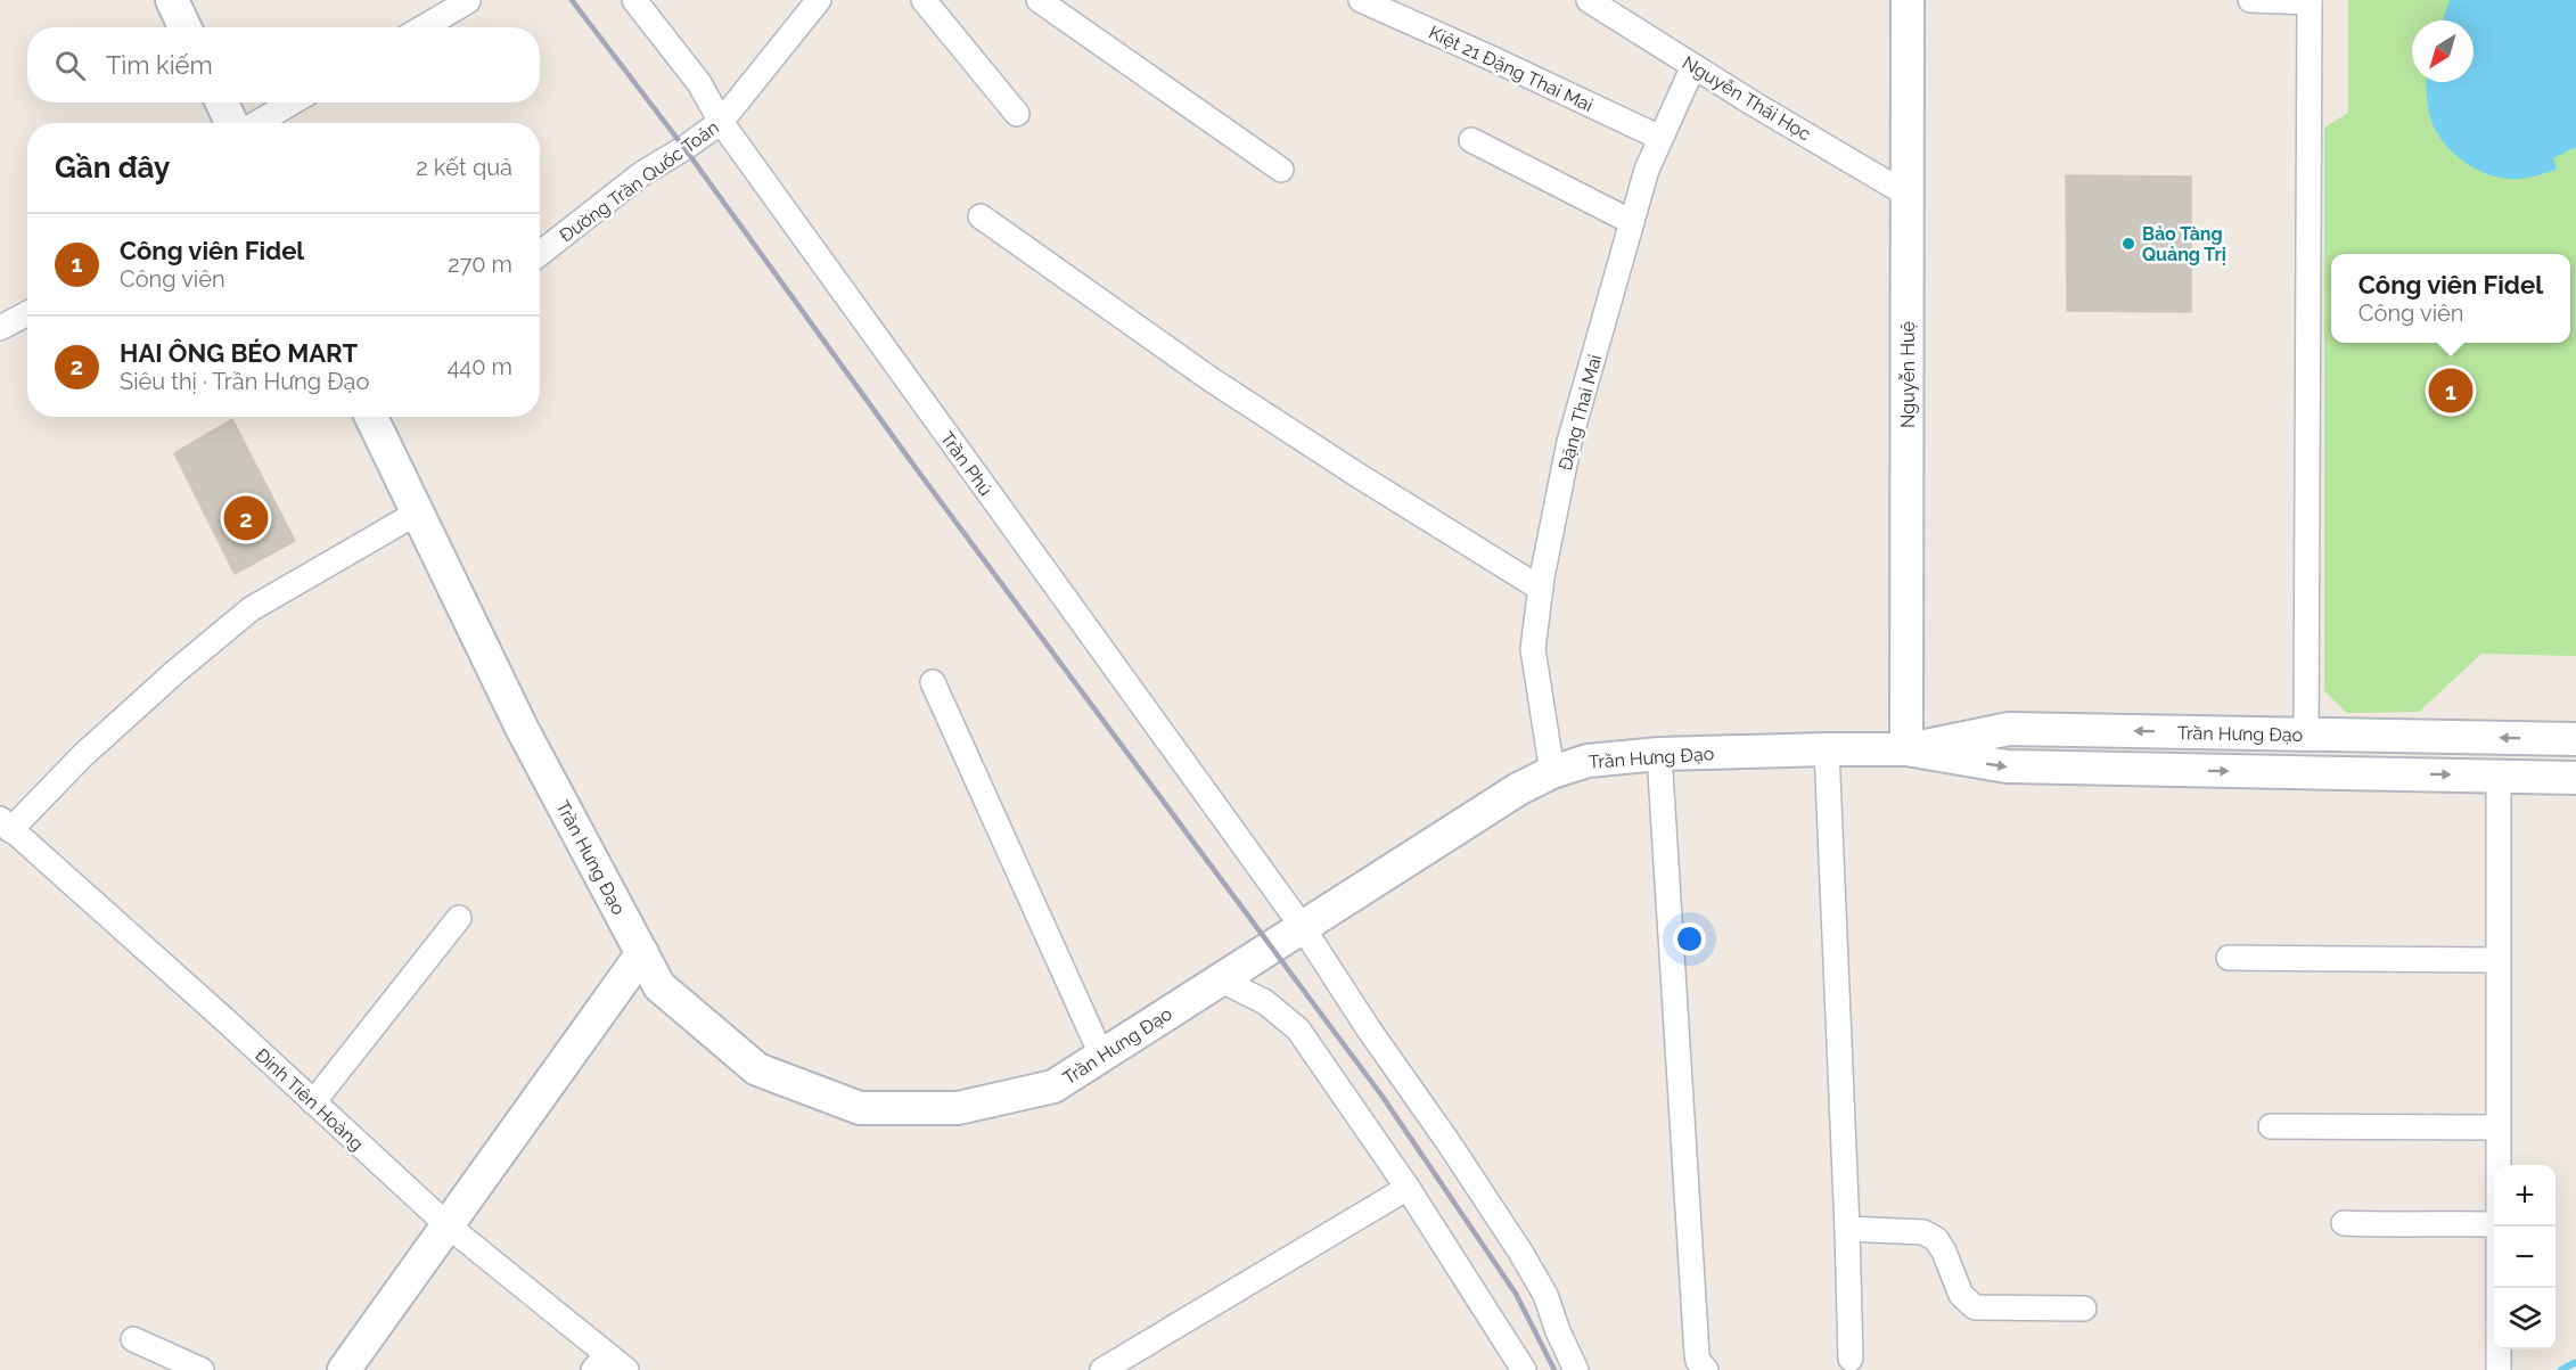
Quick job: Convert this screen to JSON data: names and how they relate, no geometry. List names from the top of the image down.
{
  "streets": {
    "street": [
      "Kiệt 21 Đặng Thai Mai",
      "Nguyễn Thái Học",
      "Đường Trần Quốc Toản",
      "Nguyễn Huệ",
      "Đặng Thai Mai",
      "Trần Phú",
      "Trần Hưng Đạo",
      "Đinh Tiên Hoàng"
    ]
  },
  "crossings": [
    ["Kiệt 21 Đặng Thai Mai", "Đặng Thai Mai"],
    ["Nguyễn Thái Học", "Nguyễn Huệ"],
    ["Nguyễn Thái Học", "Đặng Thai Mai"],
    ["Đường Trần Quốc Toản", "Trần Phú"],
    ["Nguyễn Huệ", "Trần Hưng Đạo"],
    ["Đặng Thai Mai", "Trần Hưng Đạo"],
    ["Trần Phú", "Trần Hưng Đạo"]
  ],
  "places": ["Bảo Tàng Quảng Trị"],
  "north": "bottom left",
  "page": {
    "search": "Tìm kiếm",
    "heading": ["Gần đây", "2 kết quả"],
    "list": [
      {
        "mark": "1",
        "name": "Công viên Fidel",
        "note": "Công viên",
        "value": "270 m"
      },
      {
        "mark": "2",
        "name": "HAI ÔNG BÉO MART",
        "note": "Siêu thị · Trần Hưng Đạo",
        "value": "440 m"
      }
    ],
    "popup": ["Công viên Fidel", "Công viên"],
    "pins": ["1", "2"],
    "map_buttons": ["+", "−"]
  }
}
